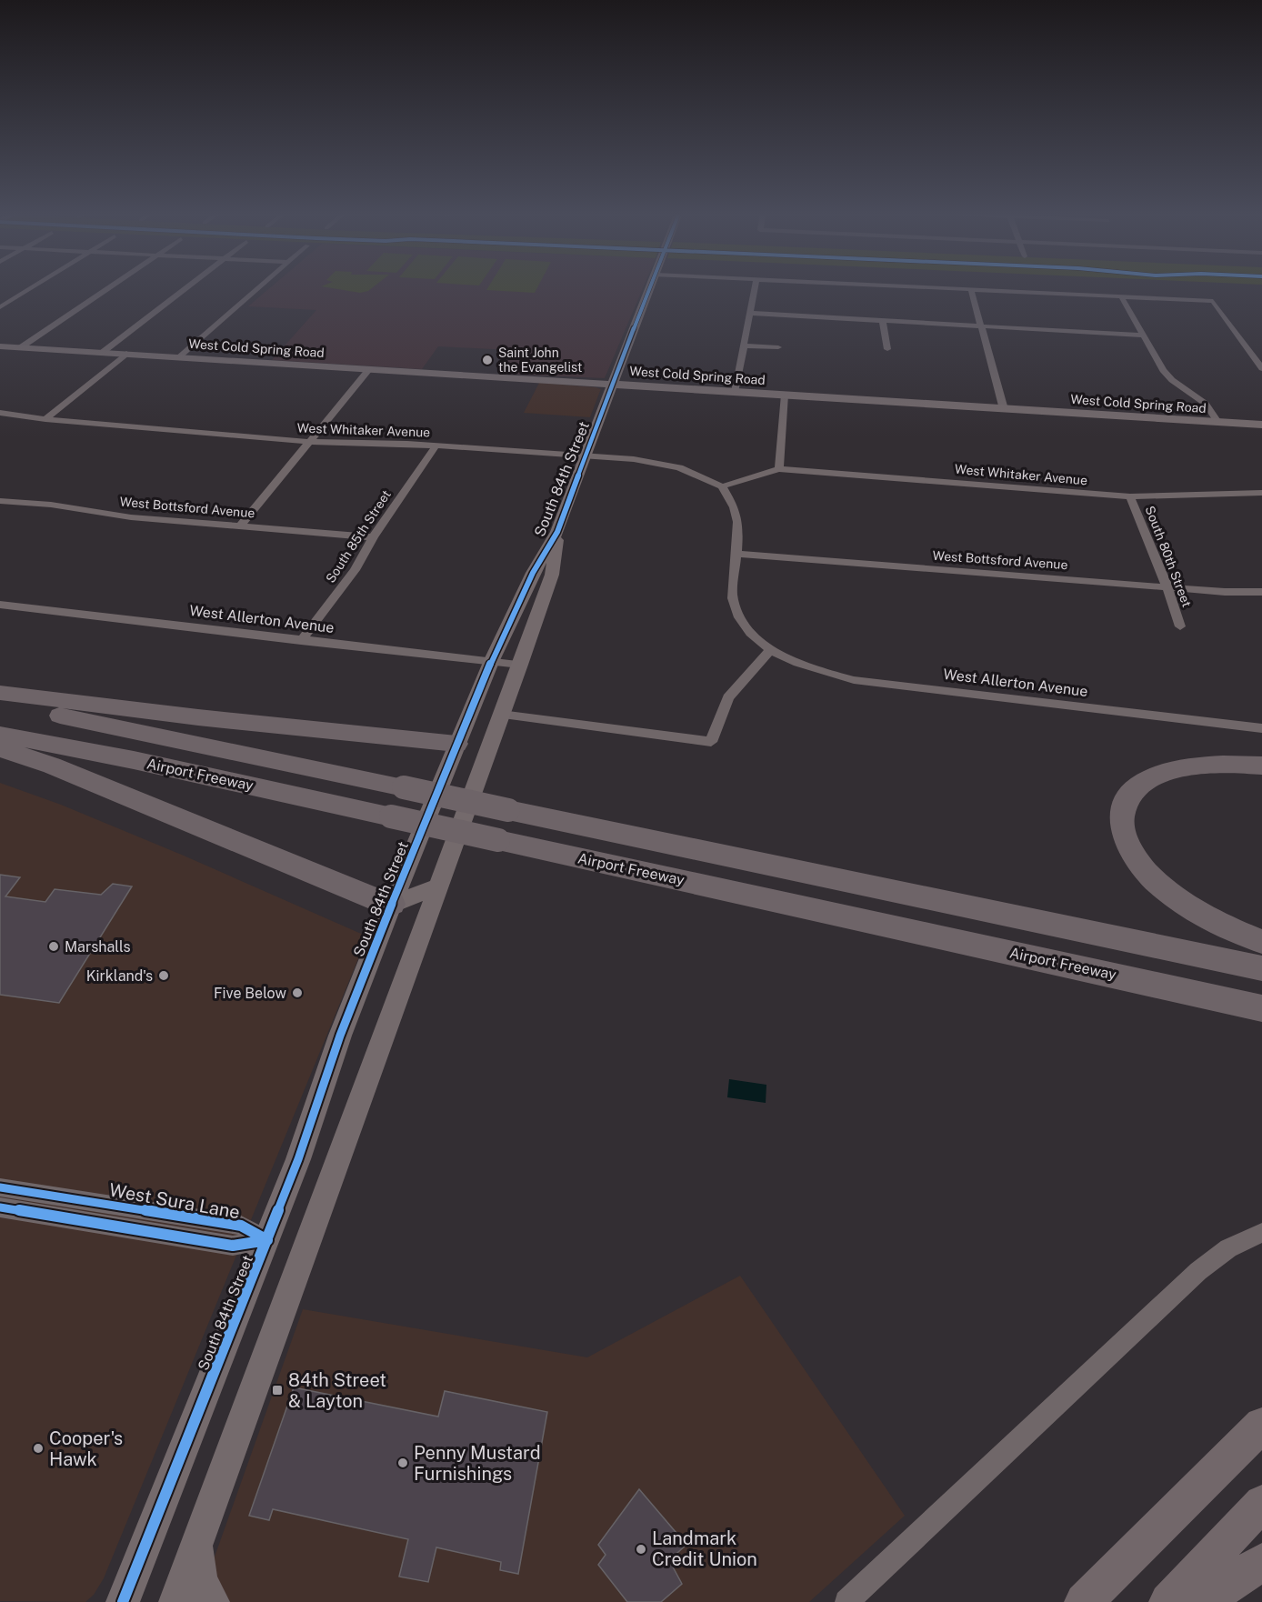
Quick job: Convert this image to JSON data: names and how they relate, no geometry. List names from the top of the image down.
{
  "streets": {
    "highway": ["Airport Freeway"],
    "street": [
      "West Cold Spring Road",
      "West Whitaker Avenue",
      "South 84th Street",
      "West Bottsford Avenue",
      "South 85th Street",
      "South 80th Street",
      "West Allerton Avenue",
      "West Sura Lane"
    ]
  },
  "crossings": [
    ["West Cold Spring Road", "South 84th Street"],
    ["West Whitaker Avenue", "South 84th Street"],
    ["West Whitaker Avenue", "South 85th Street"],
    ["West Whitaker Avenue", "South 80th Street"],
    ["South 84th Street", "West Allerton Avenue"],
    ["South 84th Street", "West Sura Lane"],
    ["West Bottsford Avenue", "South 85th Street"],
    ["West Bottsford Avenue", "South 80th Street"],
    ["South 85th Street", "West Allerton Avenue"]
  ],
  "places": {
    "other": [
      "Saint John the Evangelist",
      "Marshalls",
      "Kirkland's",
      "Five Below",
      "Cooper's Hawk",
      "Penny Mustard Furnishings",
      "Landmark Credit Union"
    ],
    "transit": ["84th Street & Layton"]
  }
}
